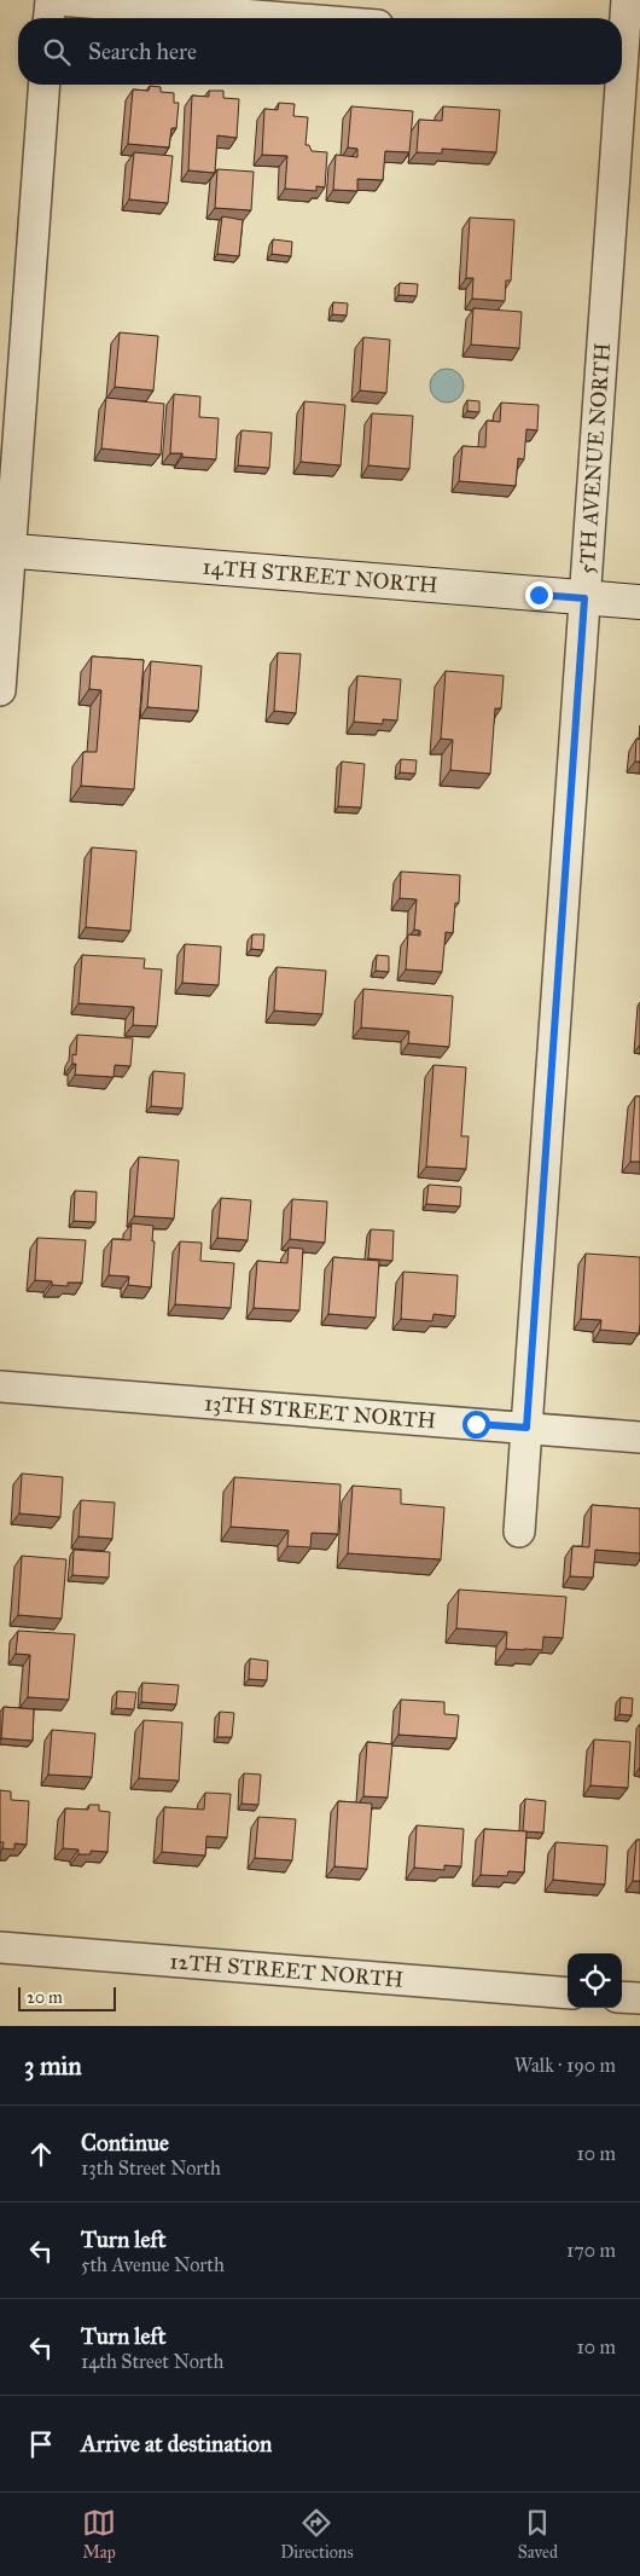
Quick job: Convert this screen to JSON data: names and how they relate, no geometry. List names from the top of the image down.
{
  "streets": {
    "street": [
      "5TH AVENUE NORTH",
      "14TH STREET NORTH",
      "13TH STREET NORTH",
      "12TH STREET NORTH"
    ]
  },
  "crossings": [
    ["5TH AVENUE NORTH", "14TH STREET NORTH"],
    ["5TH AVENUE NORTH", "13TH STREET NORTH"]
  ],
  "scale_bar": "20 m",
  "page": {
    "search": "Search here",
    "scale": "20 m",
    "heading": ["3 min", "Walk · 190 m"],
    "list": [
      ["Continue", "13th Street North", "10 m"],
      ["Turn left", "5th Avenue North", "170 m"],
      ["Turn left", "14th Street North", "10 m"],
      "Arrive at destination"
    ],
    "nav": ["Map", "Directions", "Saved"]
  }
}
